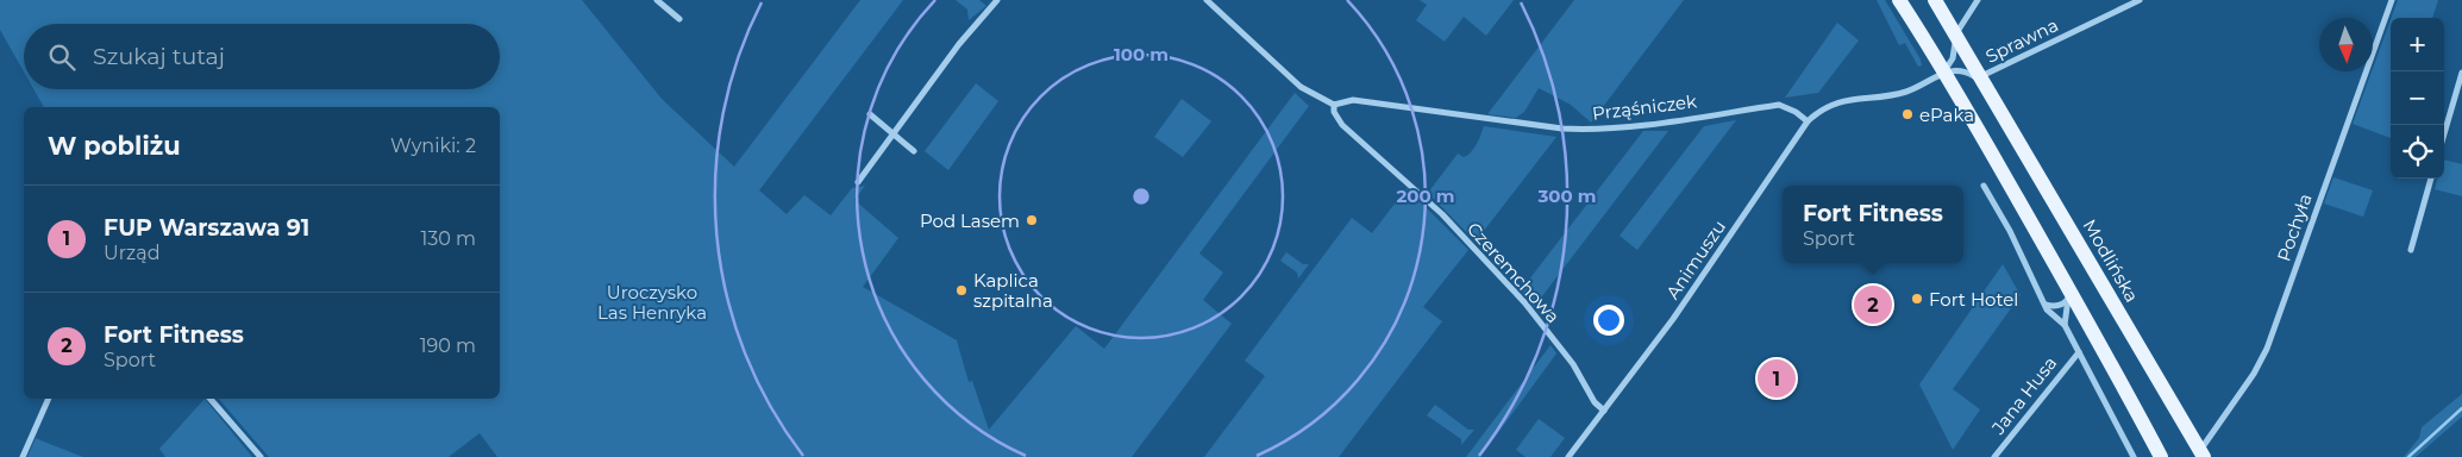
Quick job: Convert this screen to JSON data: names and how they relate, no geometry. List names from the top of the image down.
{
  "streets": {
    "main road": ["Modlińska"],
    "street": [
      "Sprawna",
      "Prząśniczek",
      "Pochyła",
      "Animuszu",
      "Czeremchowa",
      "Jana Husa"
    ]
  },
  "crossings": [
    ["Sprawna", "Modlińska"],
    ["Prząśniczek", "Animuszu"],
    ["Prząśniczek", "Czeremchowa"],
    ["Pochyła", "Modlińska"],
    ["Animuszu", "Czeremchowa"]
  ],
  "parks": ["Uroczysko Las Henryka"],
  "places": [
    "ePaka",
    "Pod Lasem",
    "Kaplica szpitalna",
    "Fort Hotel"
  ],
  "north": "bottom",
  "page": {
    "map_buttons": ["+", "−"],
    "search": "Szukaj tutaj",
    "heading": ["W pobliżu", "Wyniki: 2"],
    "list": [
      {
        "mark": "1",
        "name": "FUP Warszawa 91",
        "note": "Urząd",
        "value": "130 m"
      },
      {
        "mark": "2",
        "name": "Fort Fitness",
        "note": "Sport",
        "value": "190 m"
      }
    ],
    "popup": ["Fort Fitness", "Sport"],
    "pins": ["2", "1"]
  },
  "rings": ["100 m", "200 m", "300 m"]
}
